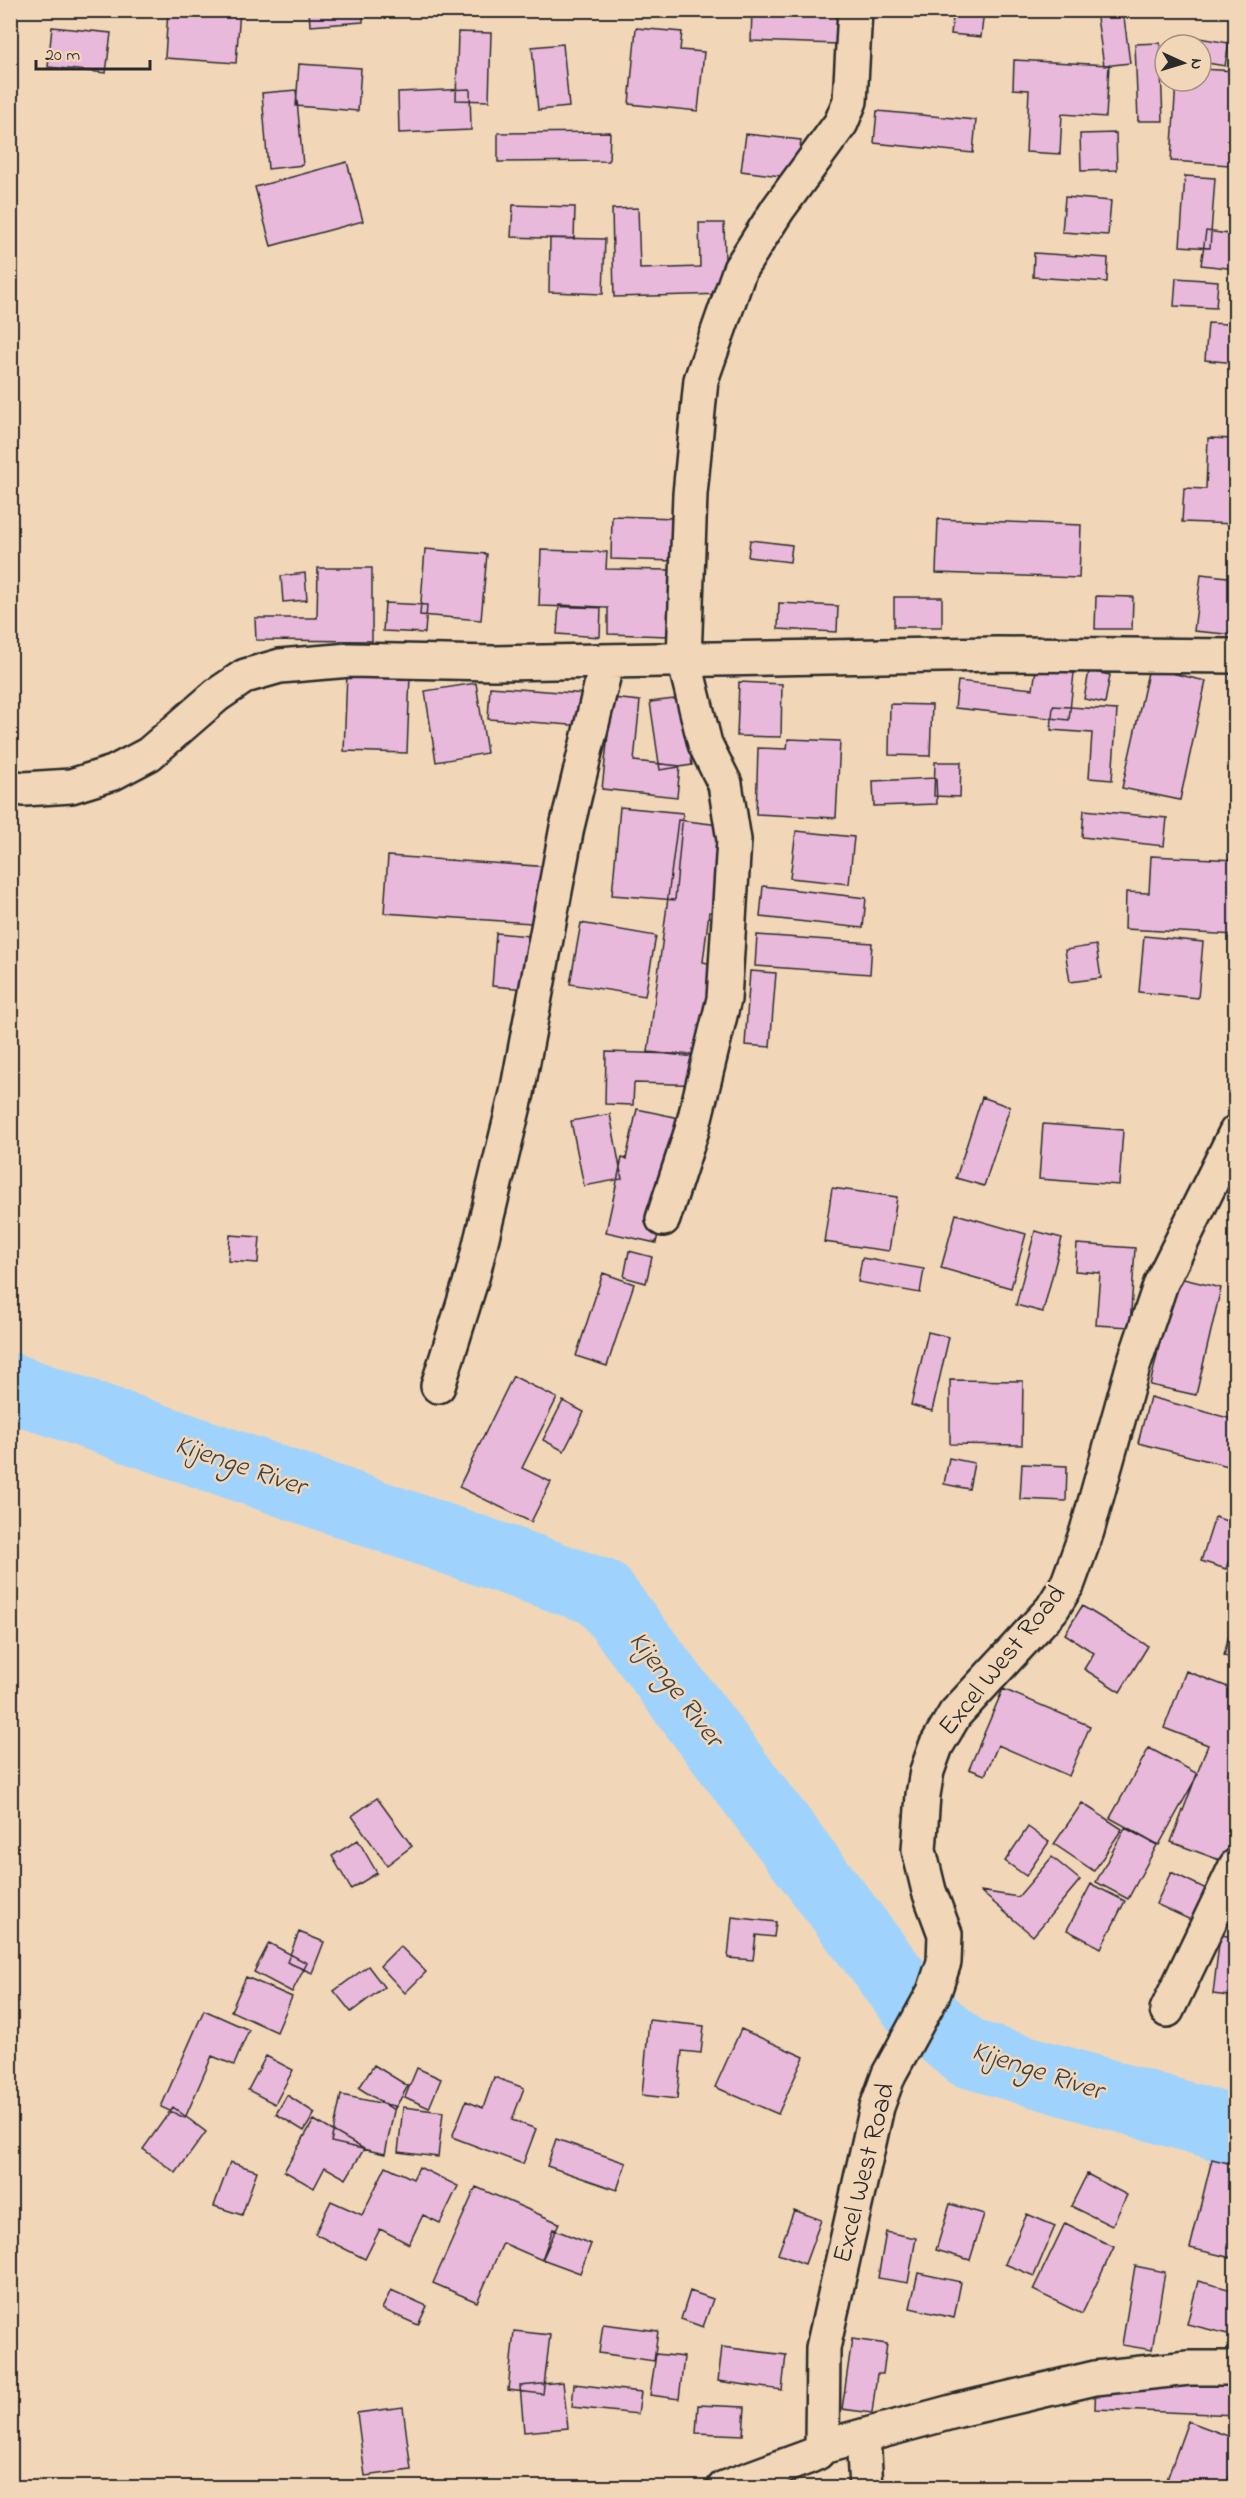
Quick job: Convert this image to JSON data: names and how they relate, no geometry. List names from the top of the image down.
{
  "streets": {
    "street": ["Excel West Road"]
  },
  "water": ["Kijenge River"],
  "scale_bar": "20 m",
  "north": "right"
}
